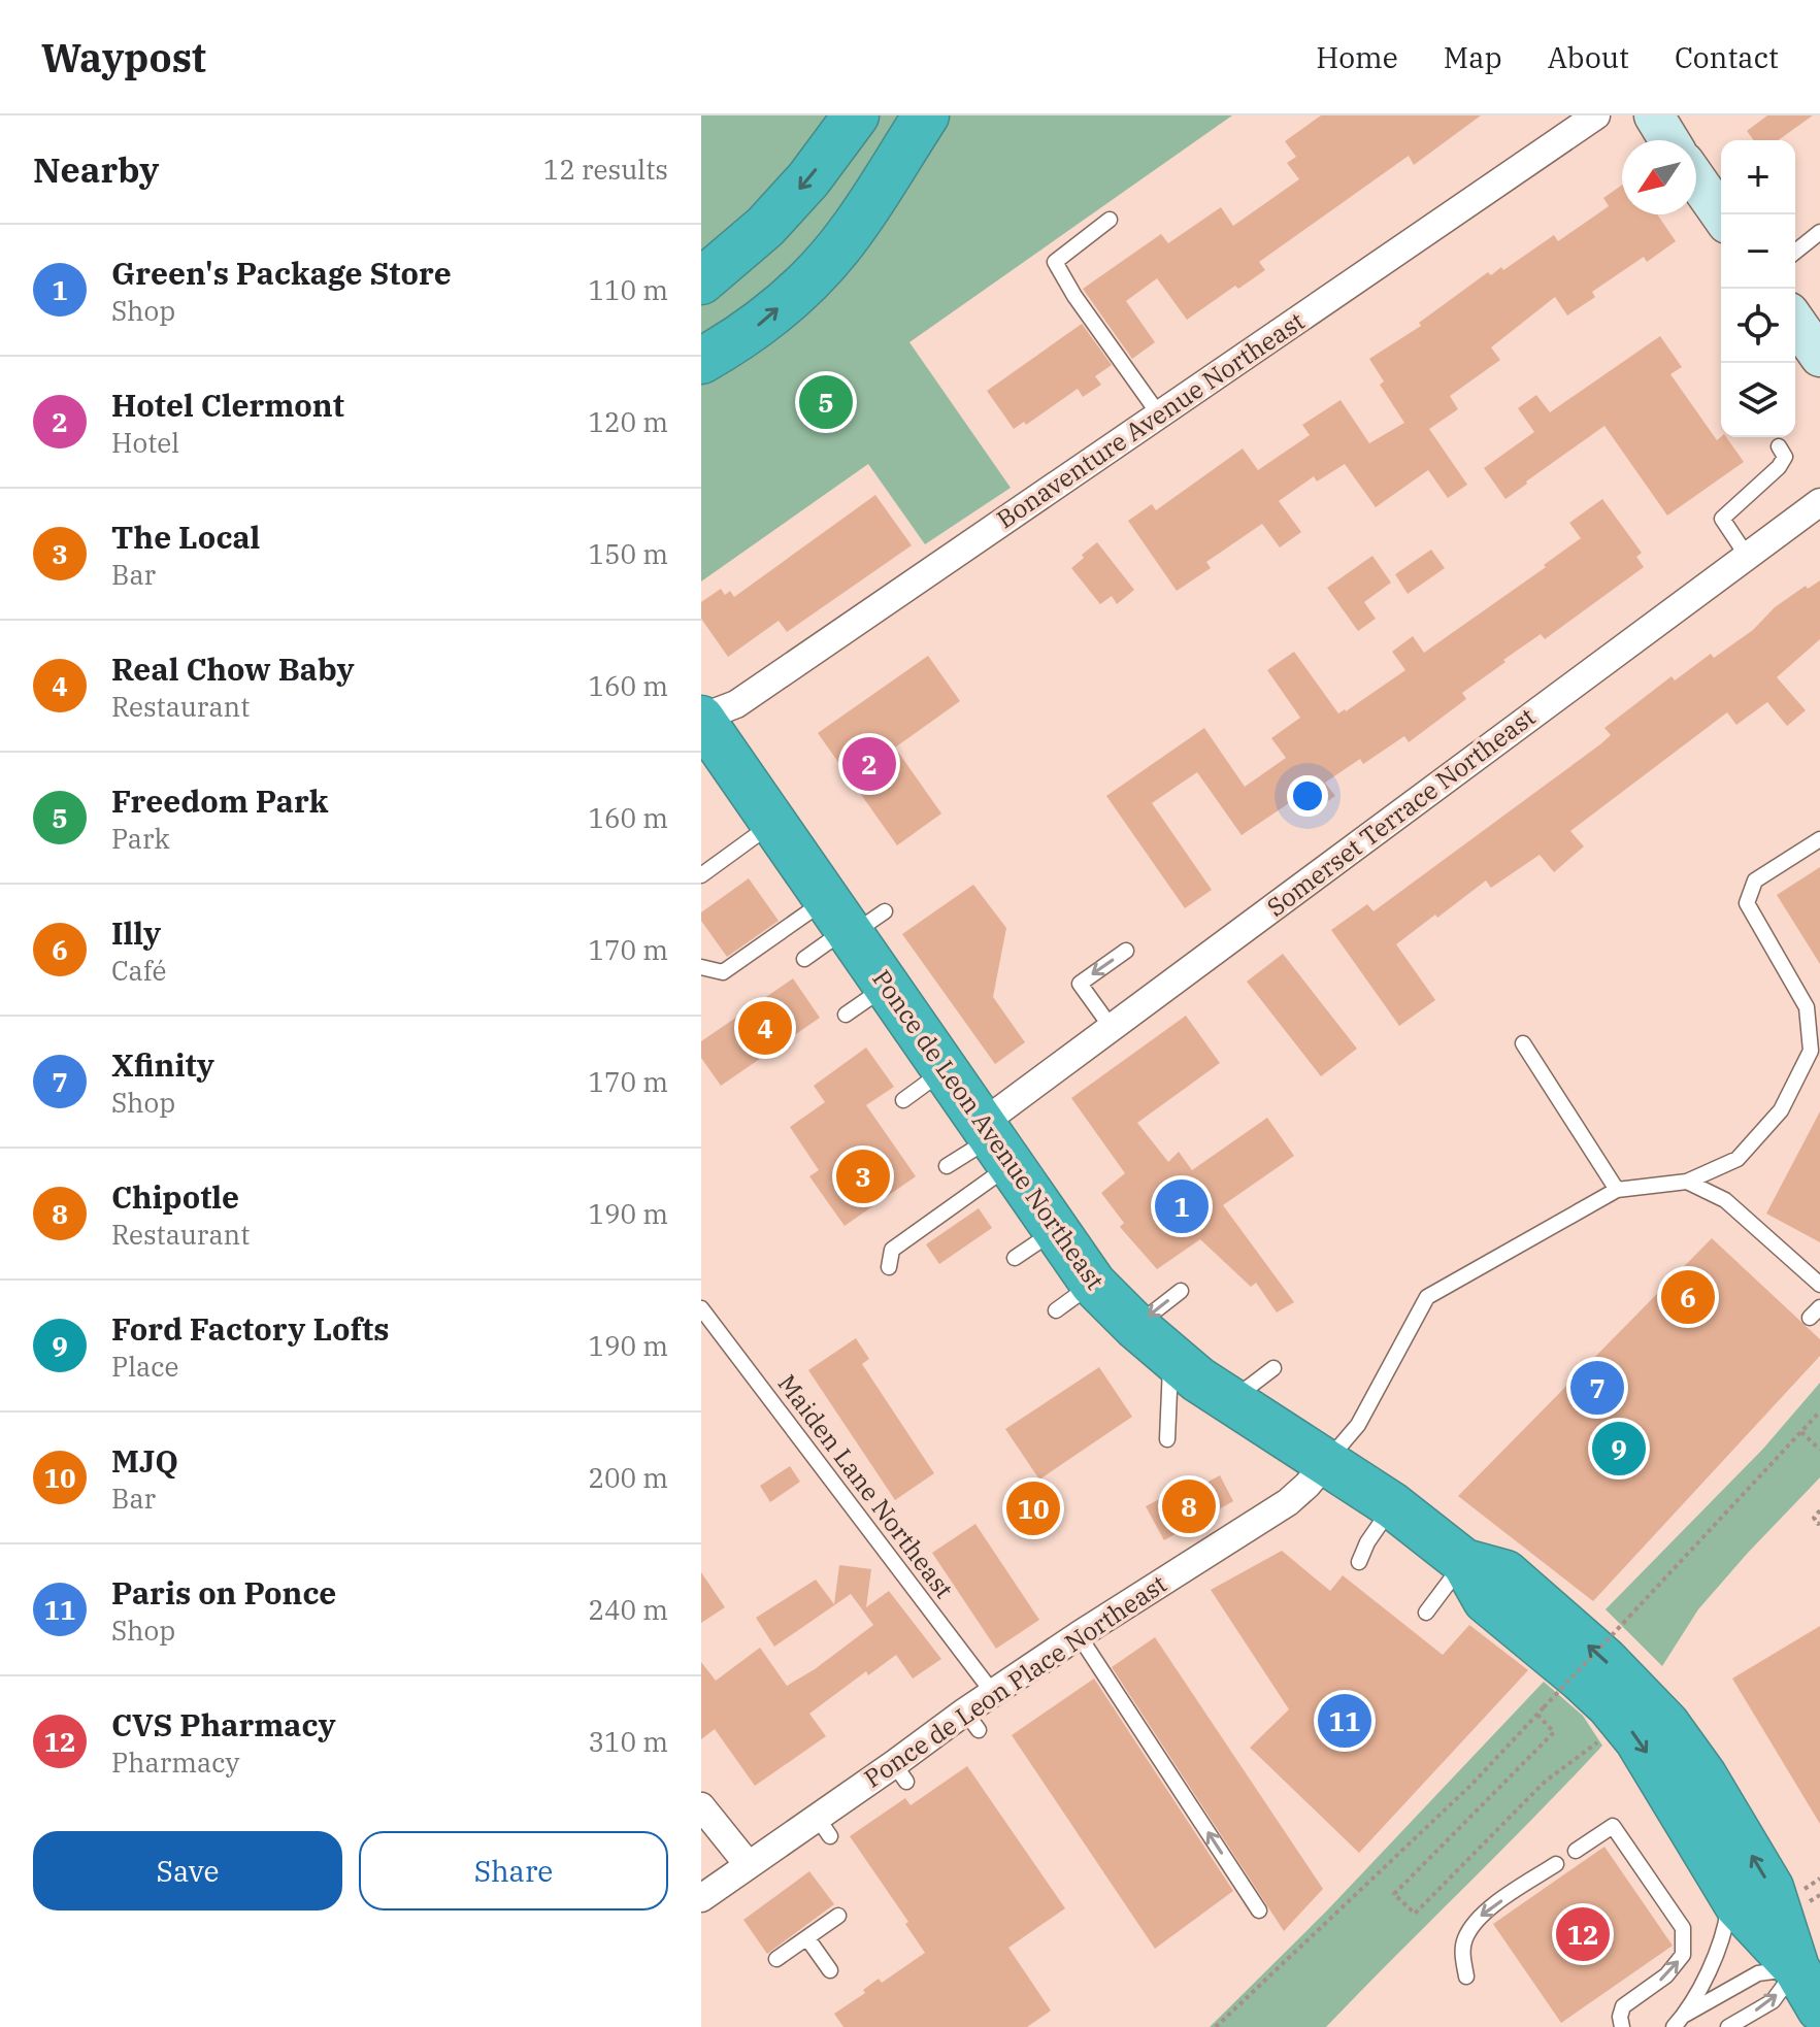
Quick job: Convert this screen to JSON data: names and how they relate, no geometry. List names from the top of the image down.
{
  "streets": {
    "highway": ["Ponce de Leon Avenue Northeast"],
    "street": ["Bonaventure Avenue Northeast", "Somerset Terrace Northeast", "Ponce de Leon Place Northeast"],
    "lane": ["Maiden Lane Northeast"]
  },
  "crossings": [
    ["Bonaventure Avenue Northeast", "Ponce de Leon Avenue Northeast"],
    ["Somerset Terrace Northeast", "Ponce de Leon Avenue Northeast"],
    ["Ponce de Leon Avenue Northeast", "Ponce de Leon Place Northeast"],
    ["Maiden Lane Northeast", "Ponce de Leon Place Northeast"]
  ],
  "north": "bottom left",
  "page": {
    "header": "Waypost",
    "nav": [
      "Home",
      "Map",
      "About",
      "Contact"
    ],
    "heading": ["Nearby", "12 results"],
    "map_buttons": ["+", "−"],
    "list": [
      {
        "mark": "1",
        "name": "Green's Package Store",
        "note": "Shop",
        "value": "110 m"
      },
      {
        "mark": "2",
        "name": "Hotel Clermont",
        "note": "Hotel",
        "value": "120 m"
      },
      {
        "mark": "3",
        "name": "The Local",
        "note": "Bar",
        "value": "150 m"
      },
      {
        "mark": "4",
        "name": "Real Chow Baby",
        "note": "Restaurant",
        "value": "160 m"
      },
      {
        "mark": "5",
        "name": "Freedom Park",
        "note": "Park",
        "value": "160 m"
      },
      {
        "mark": "6",
        "name": "Illy",
        "note": "Café",
        "value": "170 m"
      },
      {
        "mark": "7",
        "name": "Xfinity",
        "note": "Shop",
        "value": "170 m"
      },
      {
        "mark": "8",
        "name": "Chipotle",
        "note": "Restaurant",
        "value": "190 m"
      },
      {
        "mark": "9",
        "name": "Ford Factory Lofts",
        "note": "Place",
        "value": "190 m"
      },
      {
        "mark": "10",
        "name": "MJQ",
        "note": "Bar",
        "value": "200 m"
      },
      {
        "mark": "11",
        "name": "Paris on Ponce",
        "note": "Shop",
        "value": "240 m"
      },
      {
        "mark": "12",
        "name": "CVS Pharmacy",
        "note": "Pharmacy",
        "value": "310 m"
      }
    ],
    "pins": [
      "5",
      "2",
      "4",
      "3",
      "1",
      "6",
      "7",
      "9",
      "8",
      "10",
      "11",
      "12"
    ],
    "buttons": ["Save", "Share"]
  }
}
